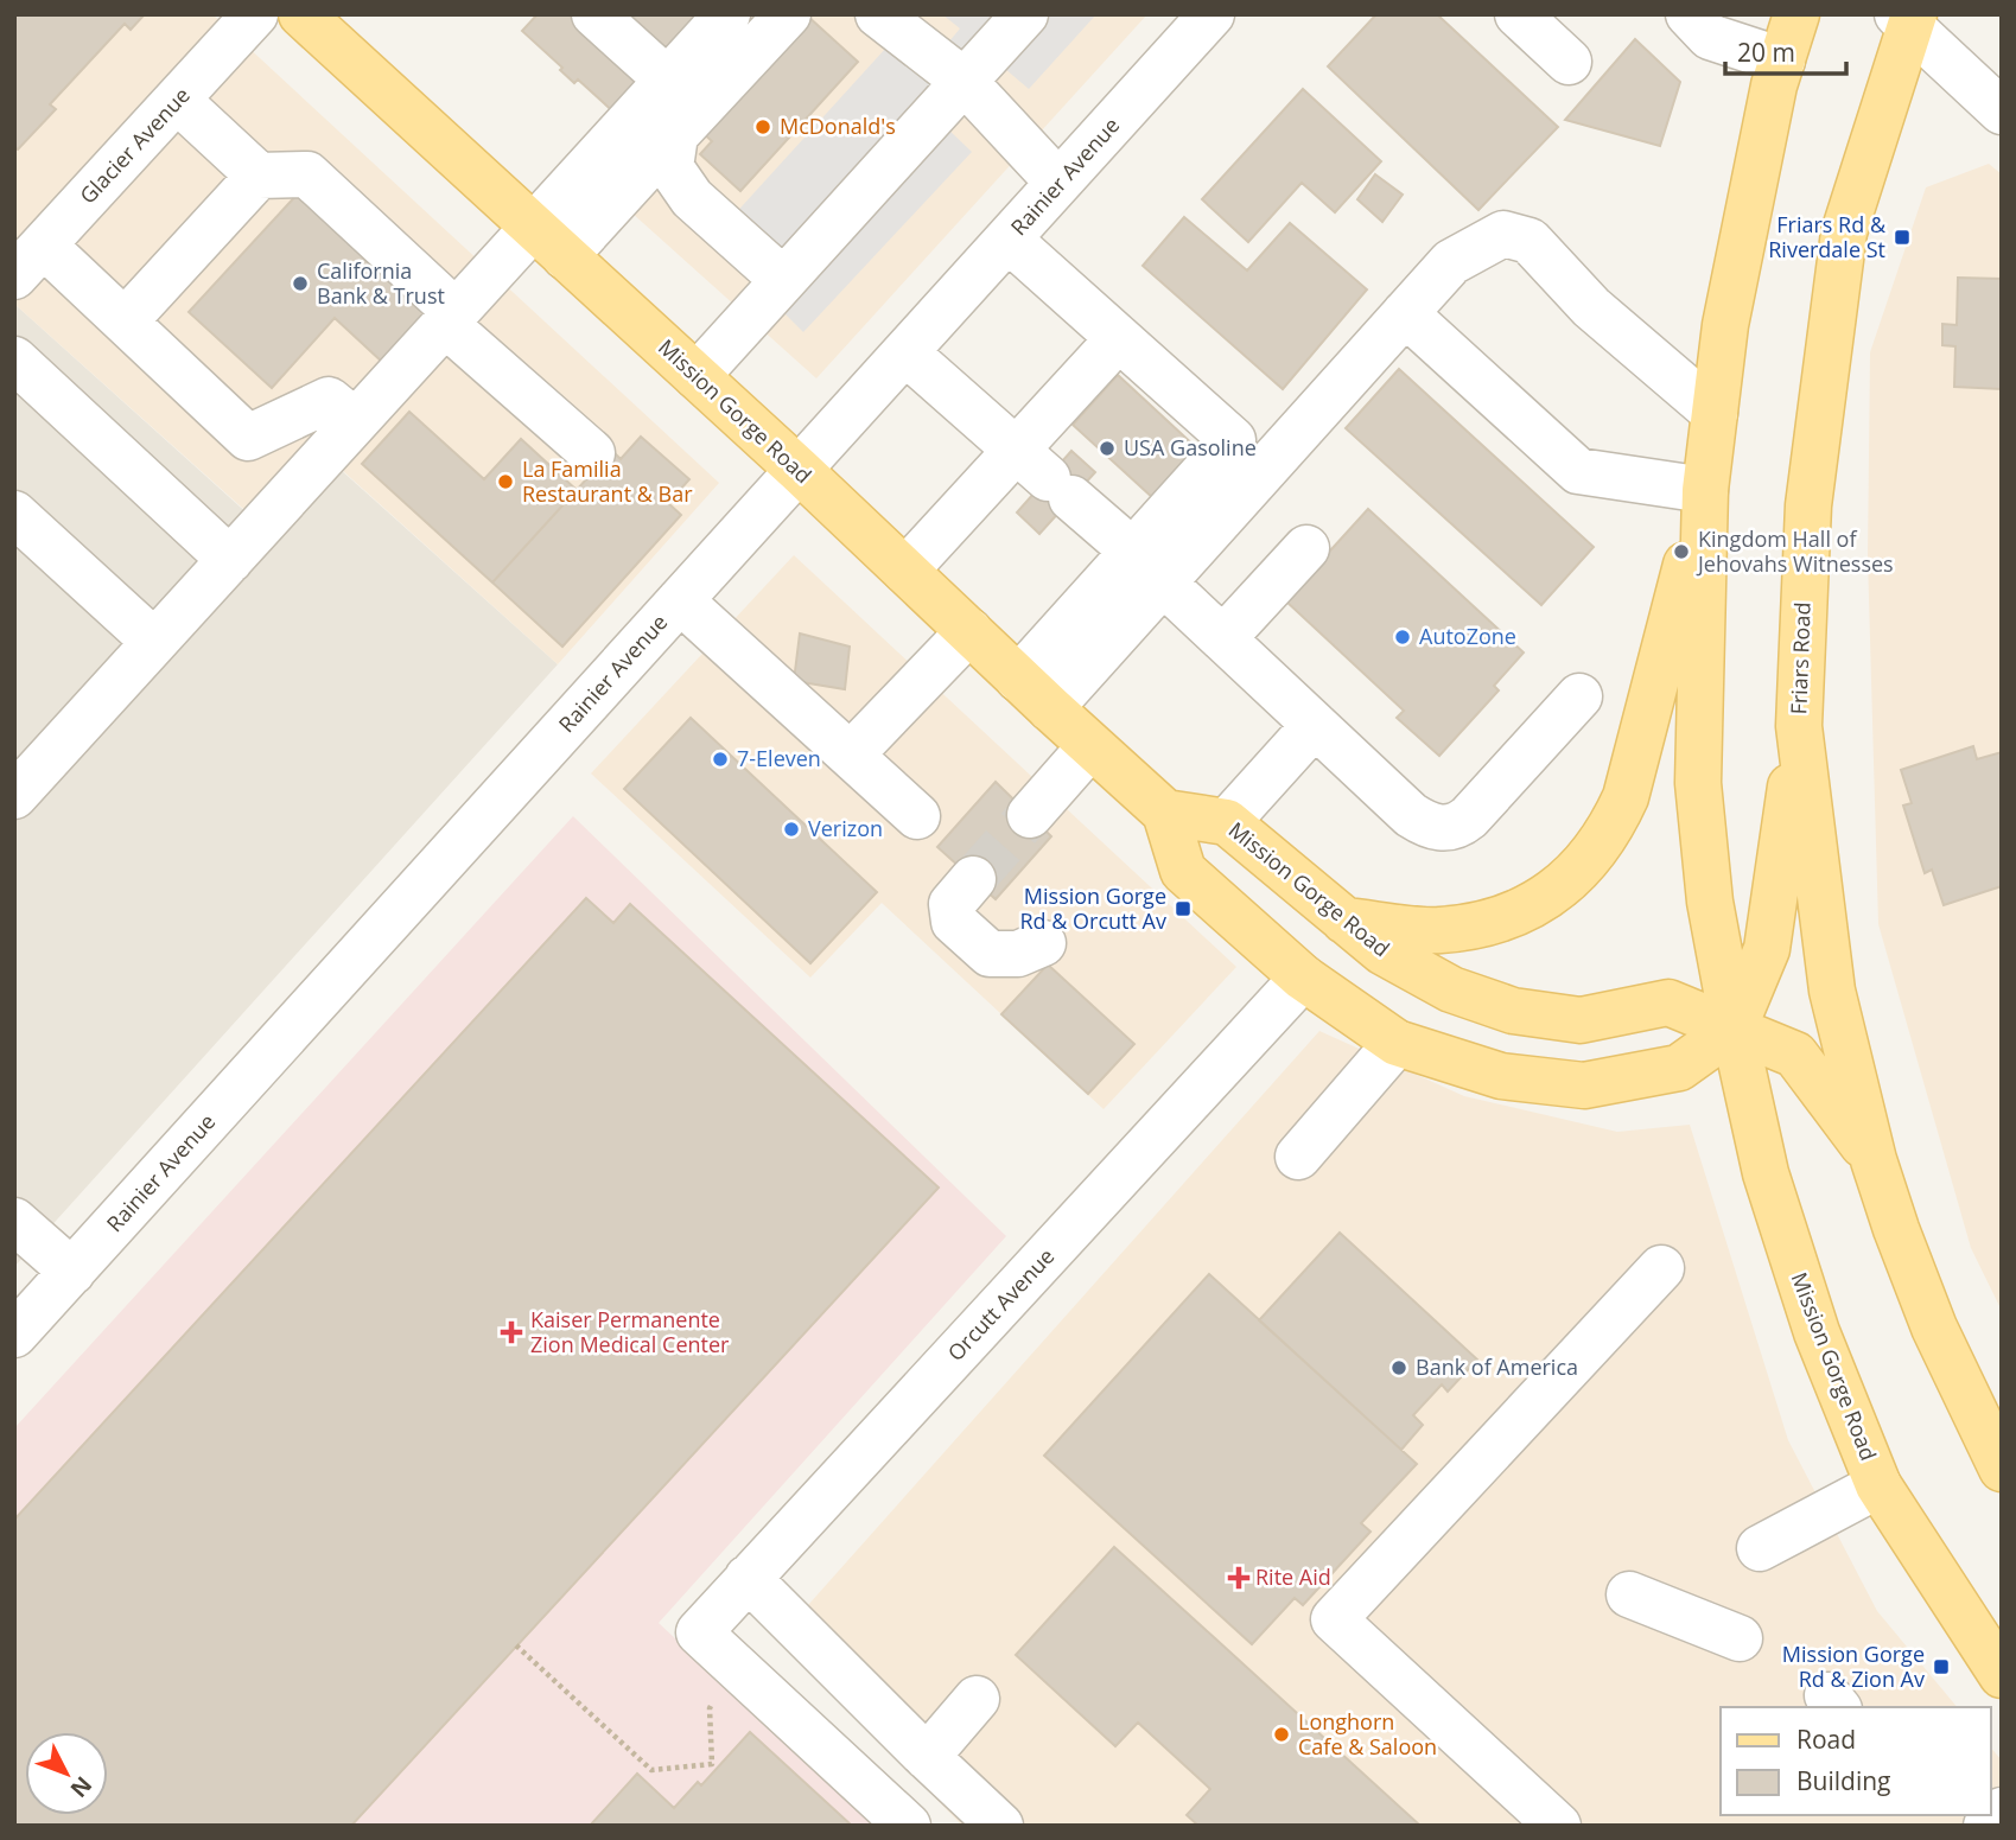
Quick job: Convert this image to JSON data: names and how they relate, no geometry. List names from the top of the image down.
{
  "streets": {
    "main road": ["Mission Gorge Road", "Friars Road"],
    "street": ["Glacier Avenue", "Rainier Avenue", "Orcutt Avenue"]
  },
  "crossings": [
    ["Rainier Avenue", "Mission Gorge Road"]
  ],
  "places": {
    "other": [
      "McDonald's",
      "California Bank & Trust",
      "USA Gasoline",
      "La Familia Restaurant & Bar",
      "Kingdom Hall of Jehovahs Witnesses",
      "AutoZone",
      "7-Eleven",
      "Verizon",
      "Bank of America",
      "Longhorn Cafe & Saloon"
    ],
    "transit": ["Friars Rd & Riverdale St", "Mission Gorge Rd & Orcutt Av", "Mission Gorge Rd & Zion Av"],
    "health": ["Kaiser Permanente Zion Medical Center", "Rite Aid"]
  },
  "legend": ["Road", "Building"],
  "scale_bar": "20 m",
  "north": "bottom right"
}
